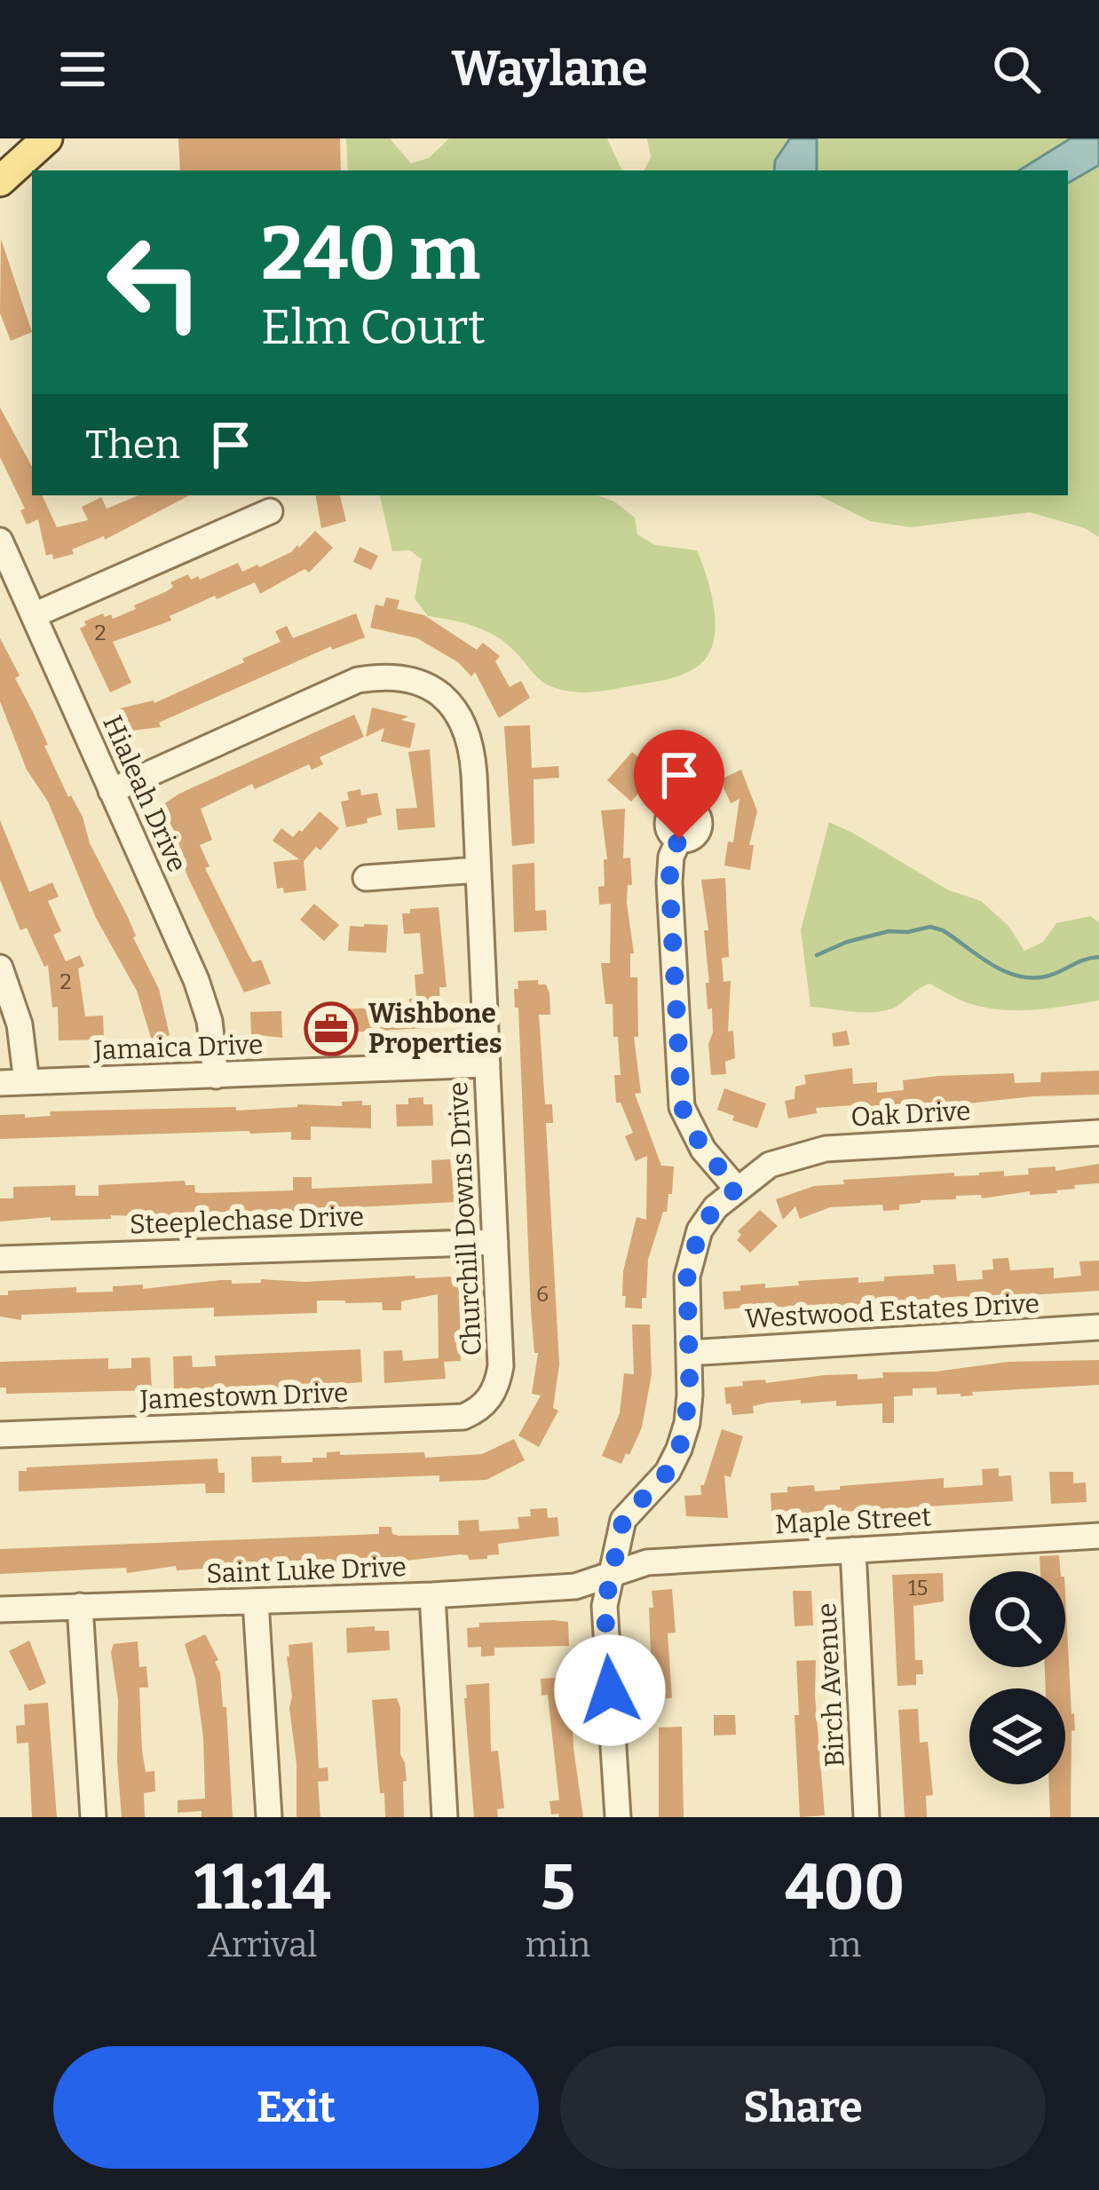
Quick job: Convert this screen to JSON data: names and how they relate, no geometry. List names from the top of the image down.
{
  "streets": {
    "street": [
      "Hialeah Drive",
      "Jamaica Drive",
      "Oak Drive",
      "Churchill Downs Drive",
      "Steeplechase Drive",
      "Westwood Estates Drive",
      "Jamestown Drive",
      "Maple Street",
      "Saint Luke Drive",
      "Birch Avenue"
    ]
  },
  "crossings": [
    ["Hialeah Drive", "Jamaica Drive"],
    ["Hialeah Drive", "Churchill Downs Drive"],
    ["Jamaica Drive", "Churchill Downs Drive"],
    ["Oak Drive", "Westwood Estates Drive"],
    ["Oak Drive", "Maple Street"],
    ["Oak Drive", "Saint Luke Drive"],
    ["Churchill Downs Drive", "Steeplechase Drive"],
    ["Churchill Downs Drive", "Jamestown Drive"],
    ["Maple Street", "Saint Luke Drive"],
    ["Maple Street", "Birch Avenue"]
  ],
  "places": {
    "office": ["Wishbone Properties"]
  },
  "house_numbers": [
    "2",
    "2",
    "6",
    "15"
  ],
  "page": {
    "header": "Waylane",
    "turn": ["240 m", "Elm Court"],
    "then": "Then",
    "eta": [
      "11:14",
      "Arrival",
      "5",
      "min",
      "400",
      "m"
    ],
    "buttons": ["Exit", "Share"]
  }
}
